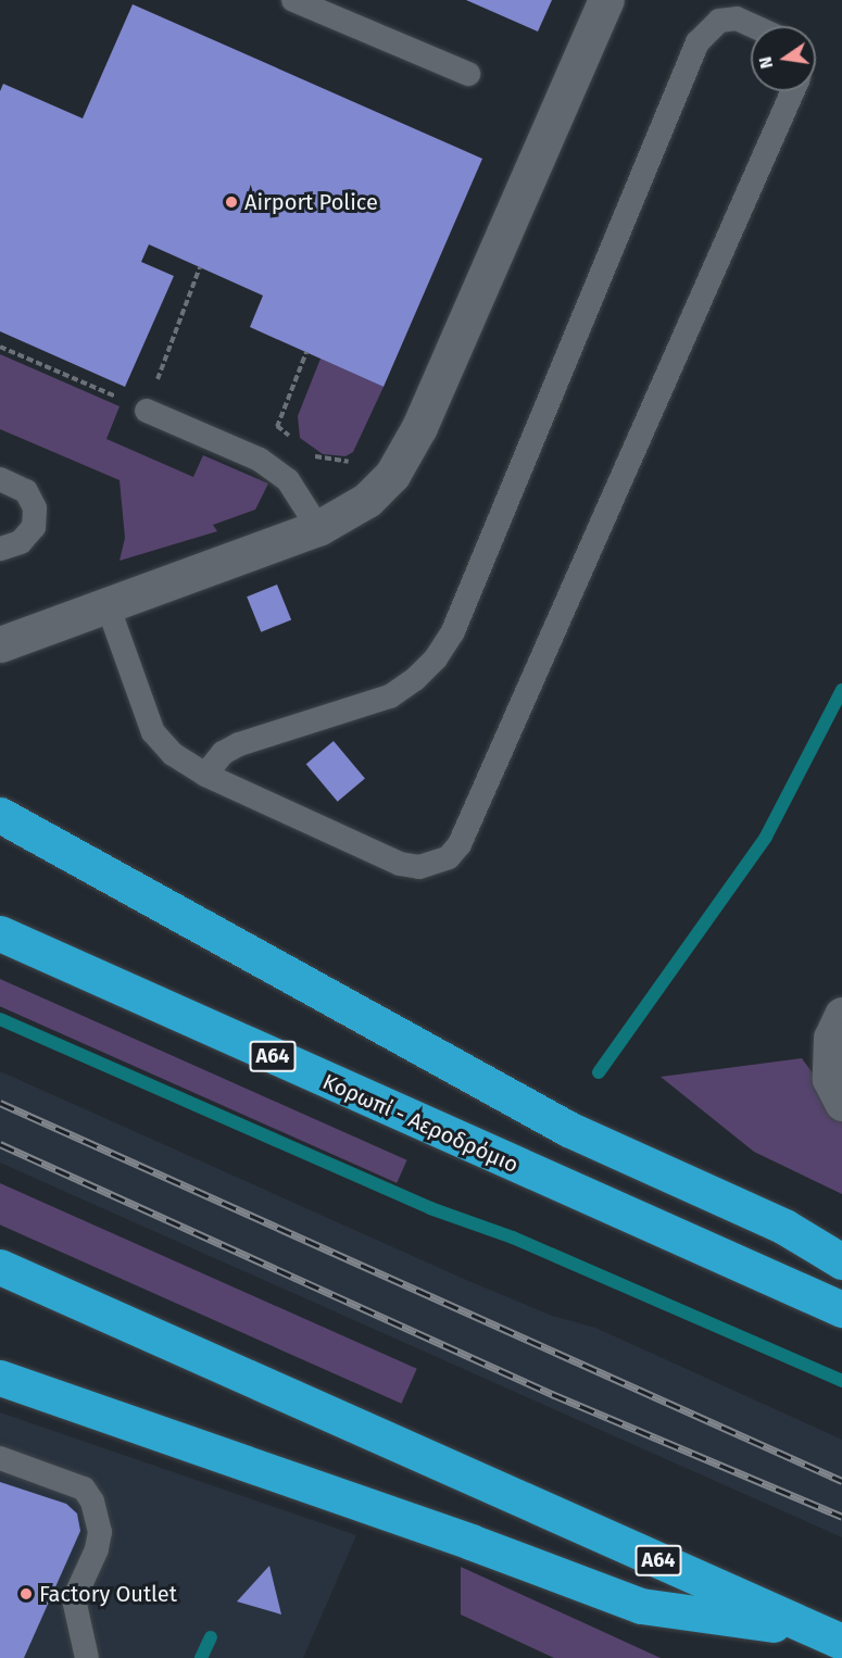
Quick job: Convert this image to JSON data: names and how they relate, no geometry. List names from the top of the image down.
{
  "streets": {
    "highway": ["Α64", "Κορωπί - Αεροδρόμιο"]
  },
  "places": ["Airport Police", "Factory Outlet"],
  "north": "left"
}
